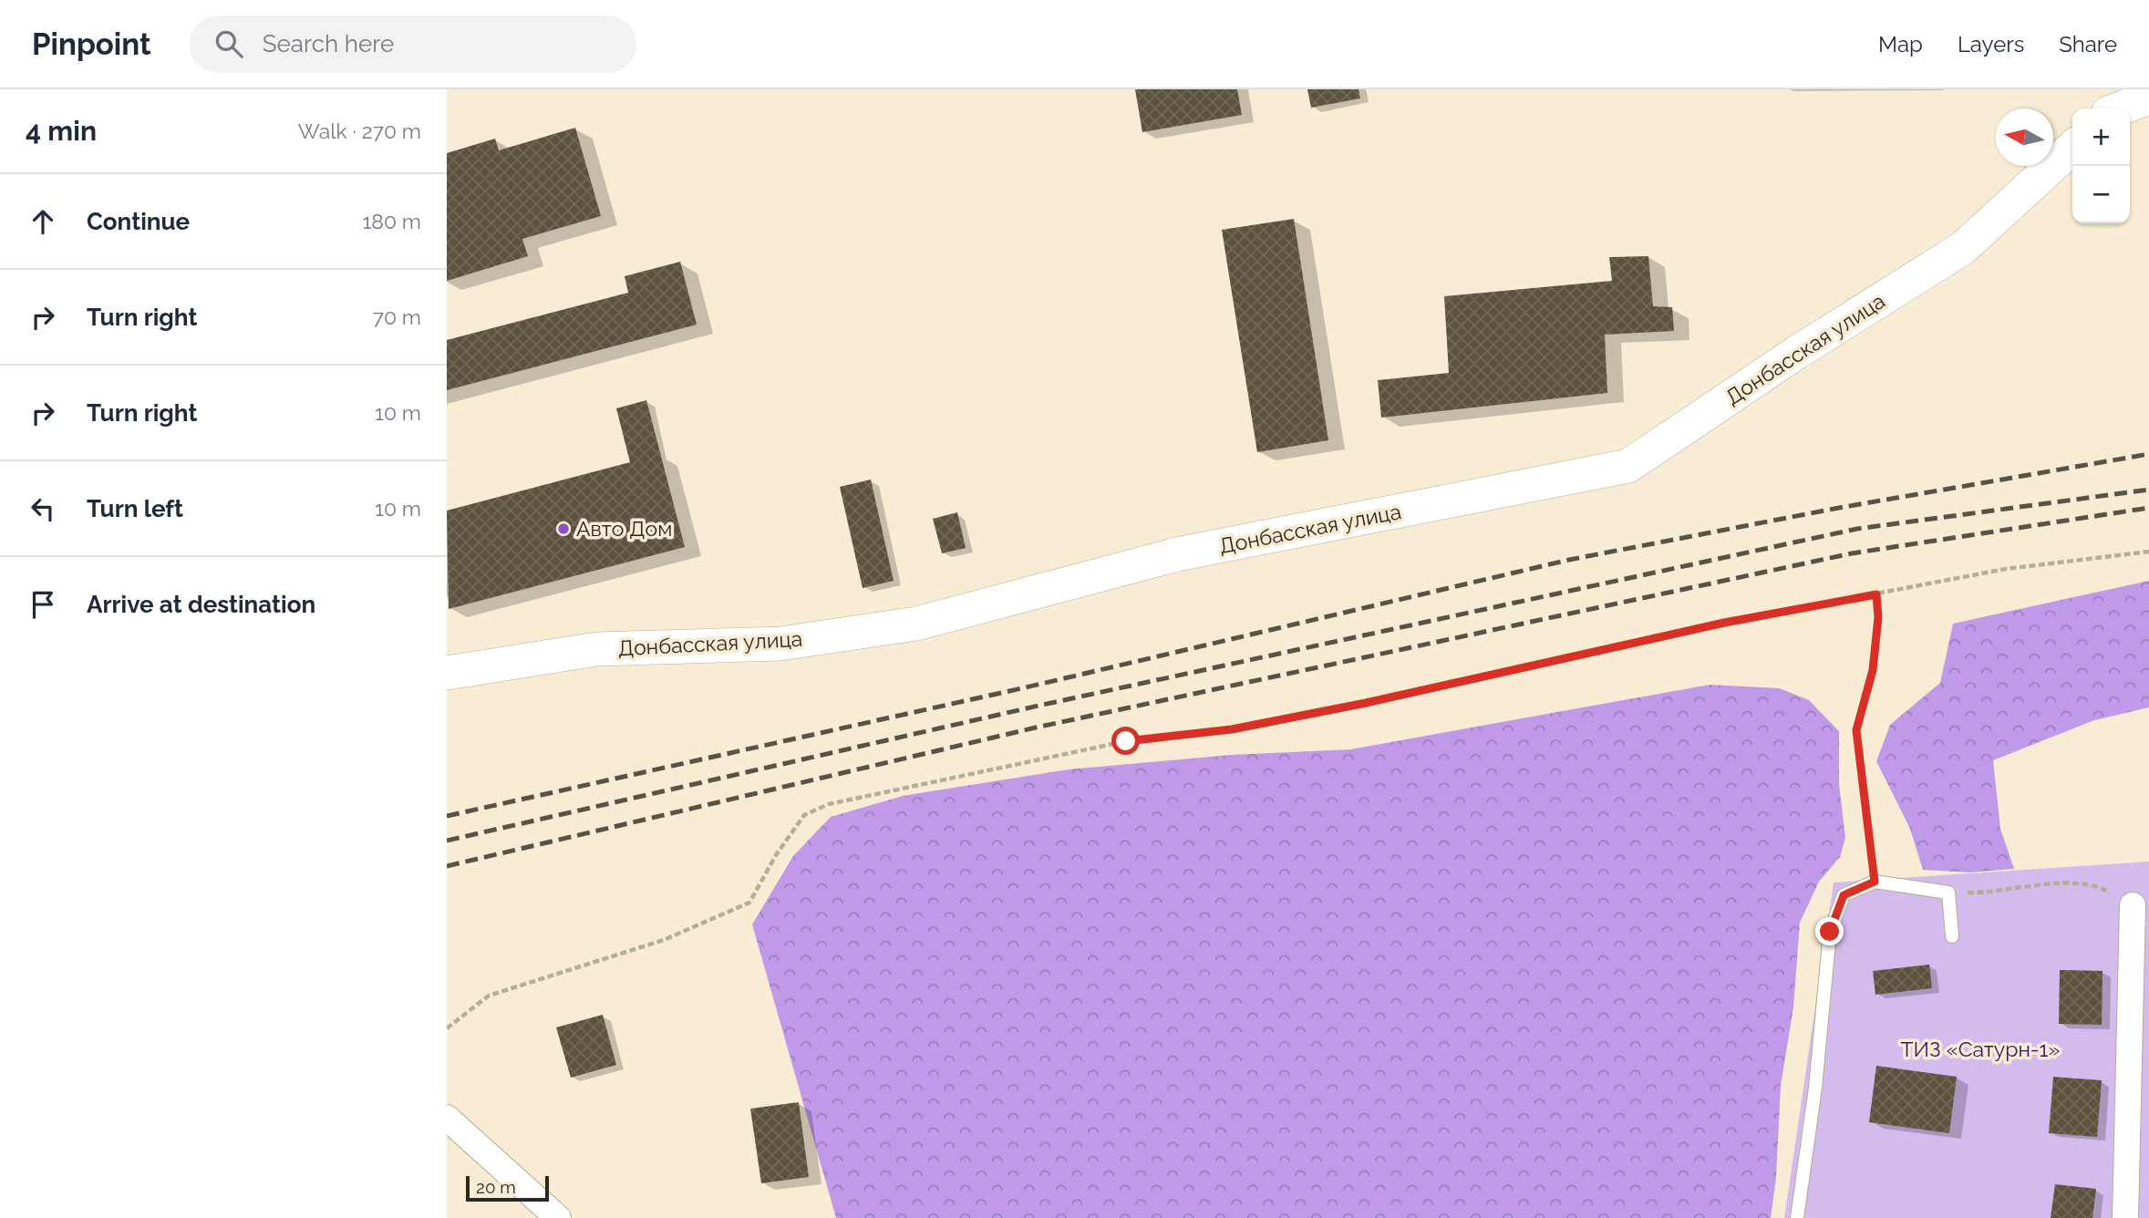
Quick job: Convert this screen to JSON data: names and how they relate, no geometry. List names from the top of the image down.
{
  "streets": {
    "street": ["Донбасская улица"]
  },
  "parks": ["ТИЗ «Сатурн-1»"],
  "places": ["Авто Дом"],
  "scale_bar": "20 m",
  "north": "left",
  "page": {
    "header": "Pinpoint",
    "search": "Search here",
    "nav": ["Map", "Layers", "Share"],
    "heading": ["4 min", "Walk · 270 m"],
    "map_buttons": ["+", "−"],
    "list": [
      ["Continue", "180 m"],
      ["Turn right", "70 m"],
      ["Turn right", "10 m"],
      ["Turn left", "10 m"],
      "Arrive at destination"
    ],
    "scale": "20 m"
  }
}
